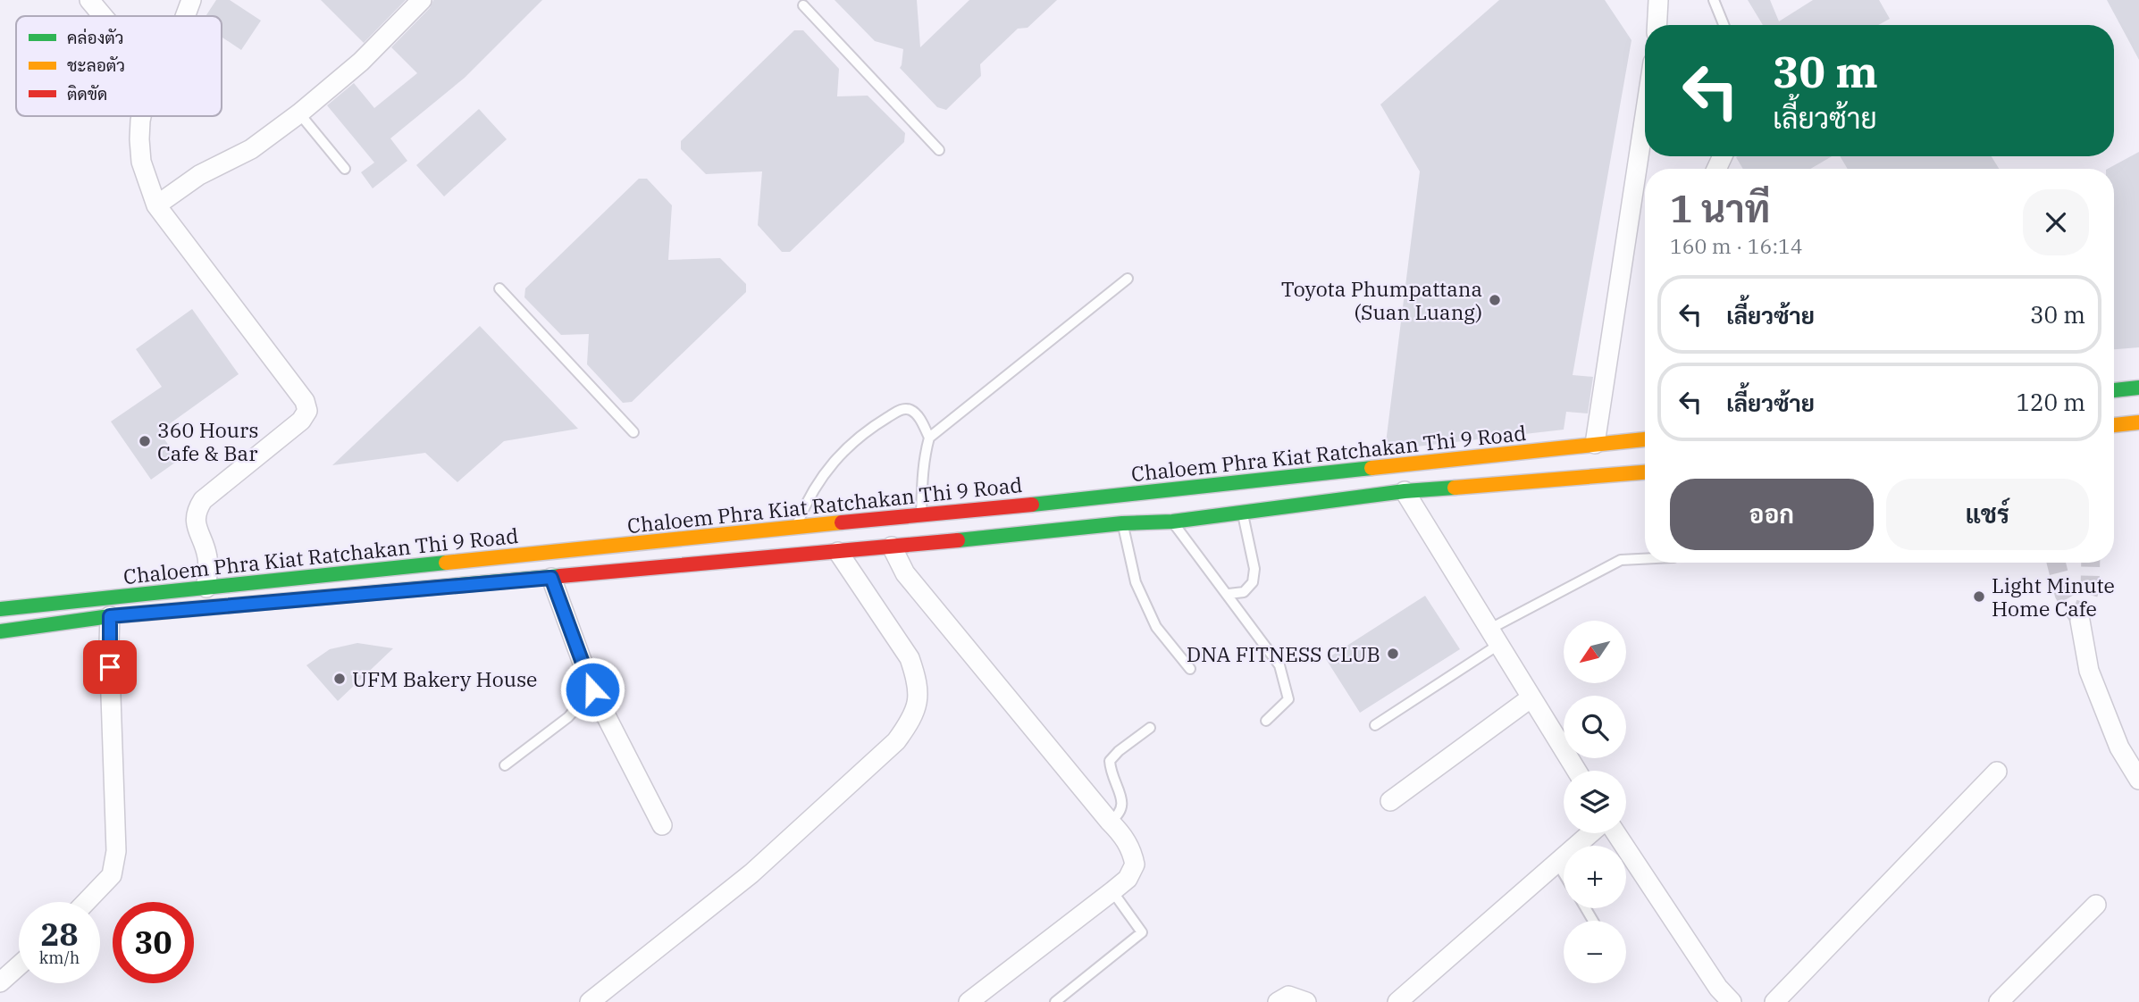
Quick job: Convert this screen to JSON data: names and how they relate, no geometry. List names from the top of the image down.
{
  "streets": {
    "main road": ["Chaloem Phra Kiat Ratchakan Thi 9 Road"]
  },
  "places": [
    "Toyota Phumpattana (Suan Luang)",
    "360 Hours Cafe & Bar",
    "Light Minute Home Cafe",
    "DNA FITNESS CLUB",
    "UFM Bakery House"
  ],
  "legend": ["คล่องตัว", "ชะลอตัว", "ติดขัด"],
  "north": "bottom left",
  "page": {
    "turn": ["30 m", "เลี้ยวซ้าย"],
    "heading": ["1 นาที", "160 m · 16:14"],
    "list": [
      {
        "name": "เลี้ยวซ้าย",
        "value": "30 m"
      },
      {
        "name": "เลี้ยวซ้าย",
        "value": "120 m"
      }
    ],
    "buttons": ["ออก", "แชร์"],
    "map_buttons": ["+", "−"],
    "speed": "28 km/h",
    "limit": "30"
  }
}
